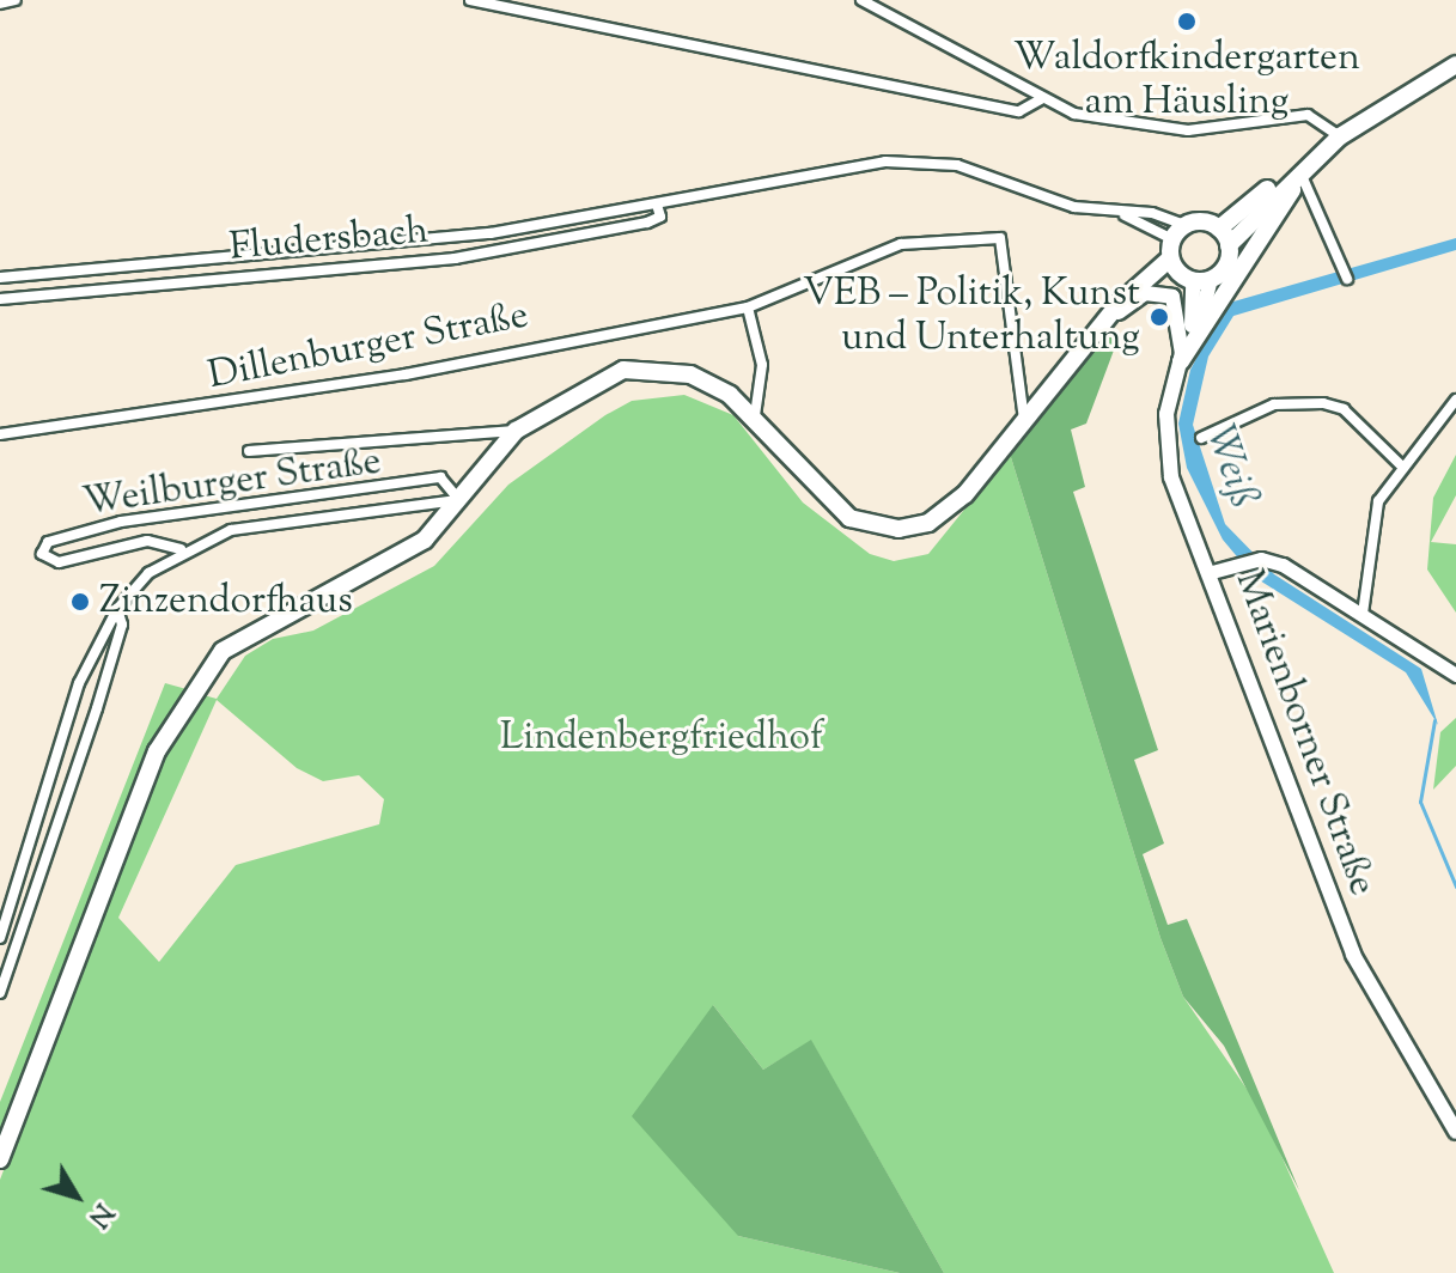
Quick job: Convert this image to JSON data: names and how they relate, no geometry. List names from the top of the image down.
{
  "streets": {
    "main road": ["Marienborner Straße"],
    "street": ["Fludersbach", "Dillenburger Straße", "Weilburger Straße"]
  },
  "water": ["Weiß"],
  "parks": ["Lindenbergfriedhof"],
  "places": ["Waldorfkindergarten am Häusling", "VEB – Politik, Kunst und Unterhaltung", "Zinzendorfhaus"],
  "north": "bottom right"
}
